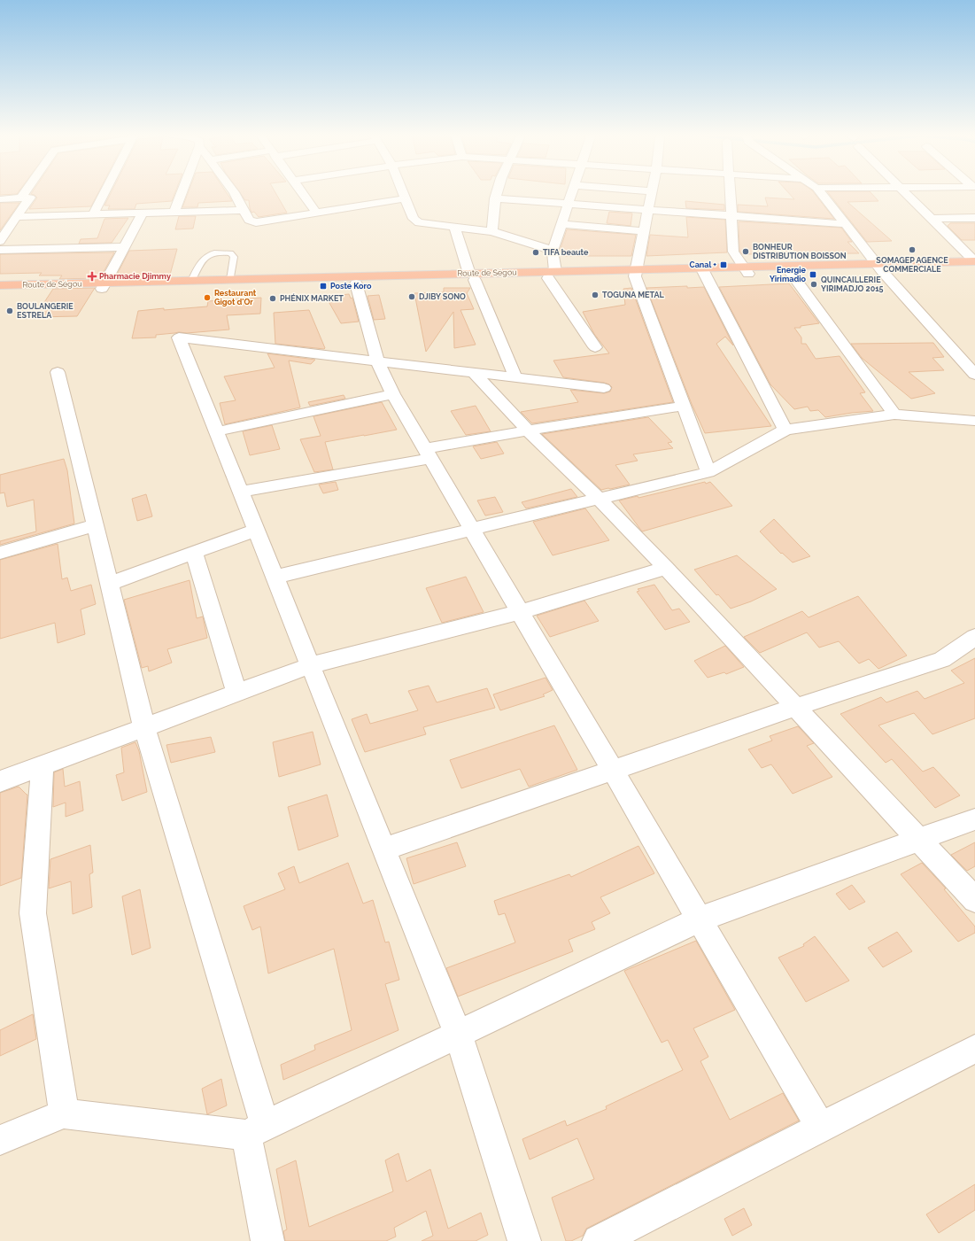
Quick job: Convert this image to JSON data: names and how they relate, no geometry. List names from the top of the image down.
{
  "streets": {
    "highway": ["Route de Ségou"]
  },
  "places": {
    "other": [
      "SOMAGEP AGENCE COMMERCIALE",
      "BONHEUR DISTRIBUTION BOISSON",
      "TIFA beaute",
      "QUINCAILLERIE YIRIMADJO 2015",
      "TOGUNA METAL",
      "DJIBY SONO",
      "Restaurant Gigot d'Or",
      "PHÉNIX MARKET",
      "BOULANGERIE ESTRELA"
    ],
    "transit": ["Canal +", "Energie Yirimadio", "Poste Koro"],
    "health": ["Pharmacie Djimmy"]
  }
}
